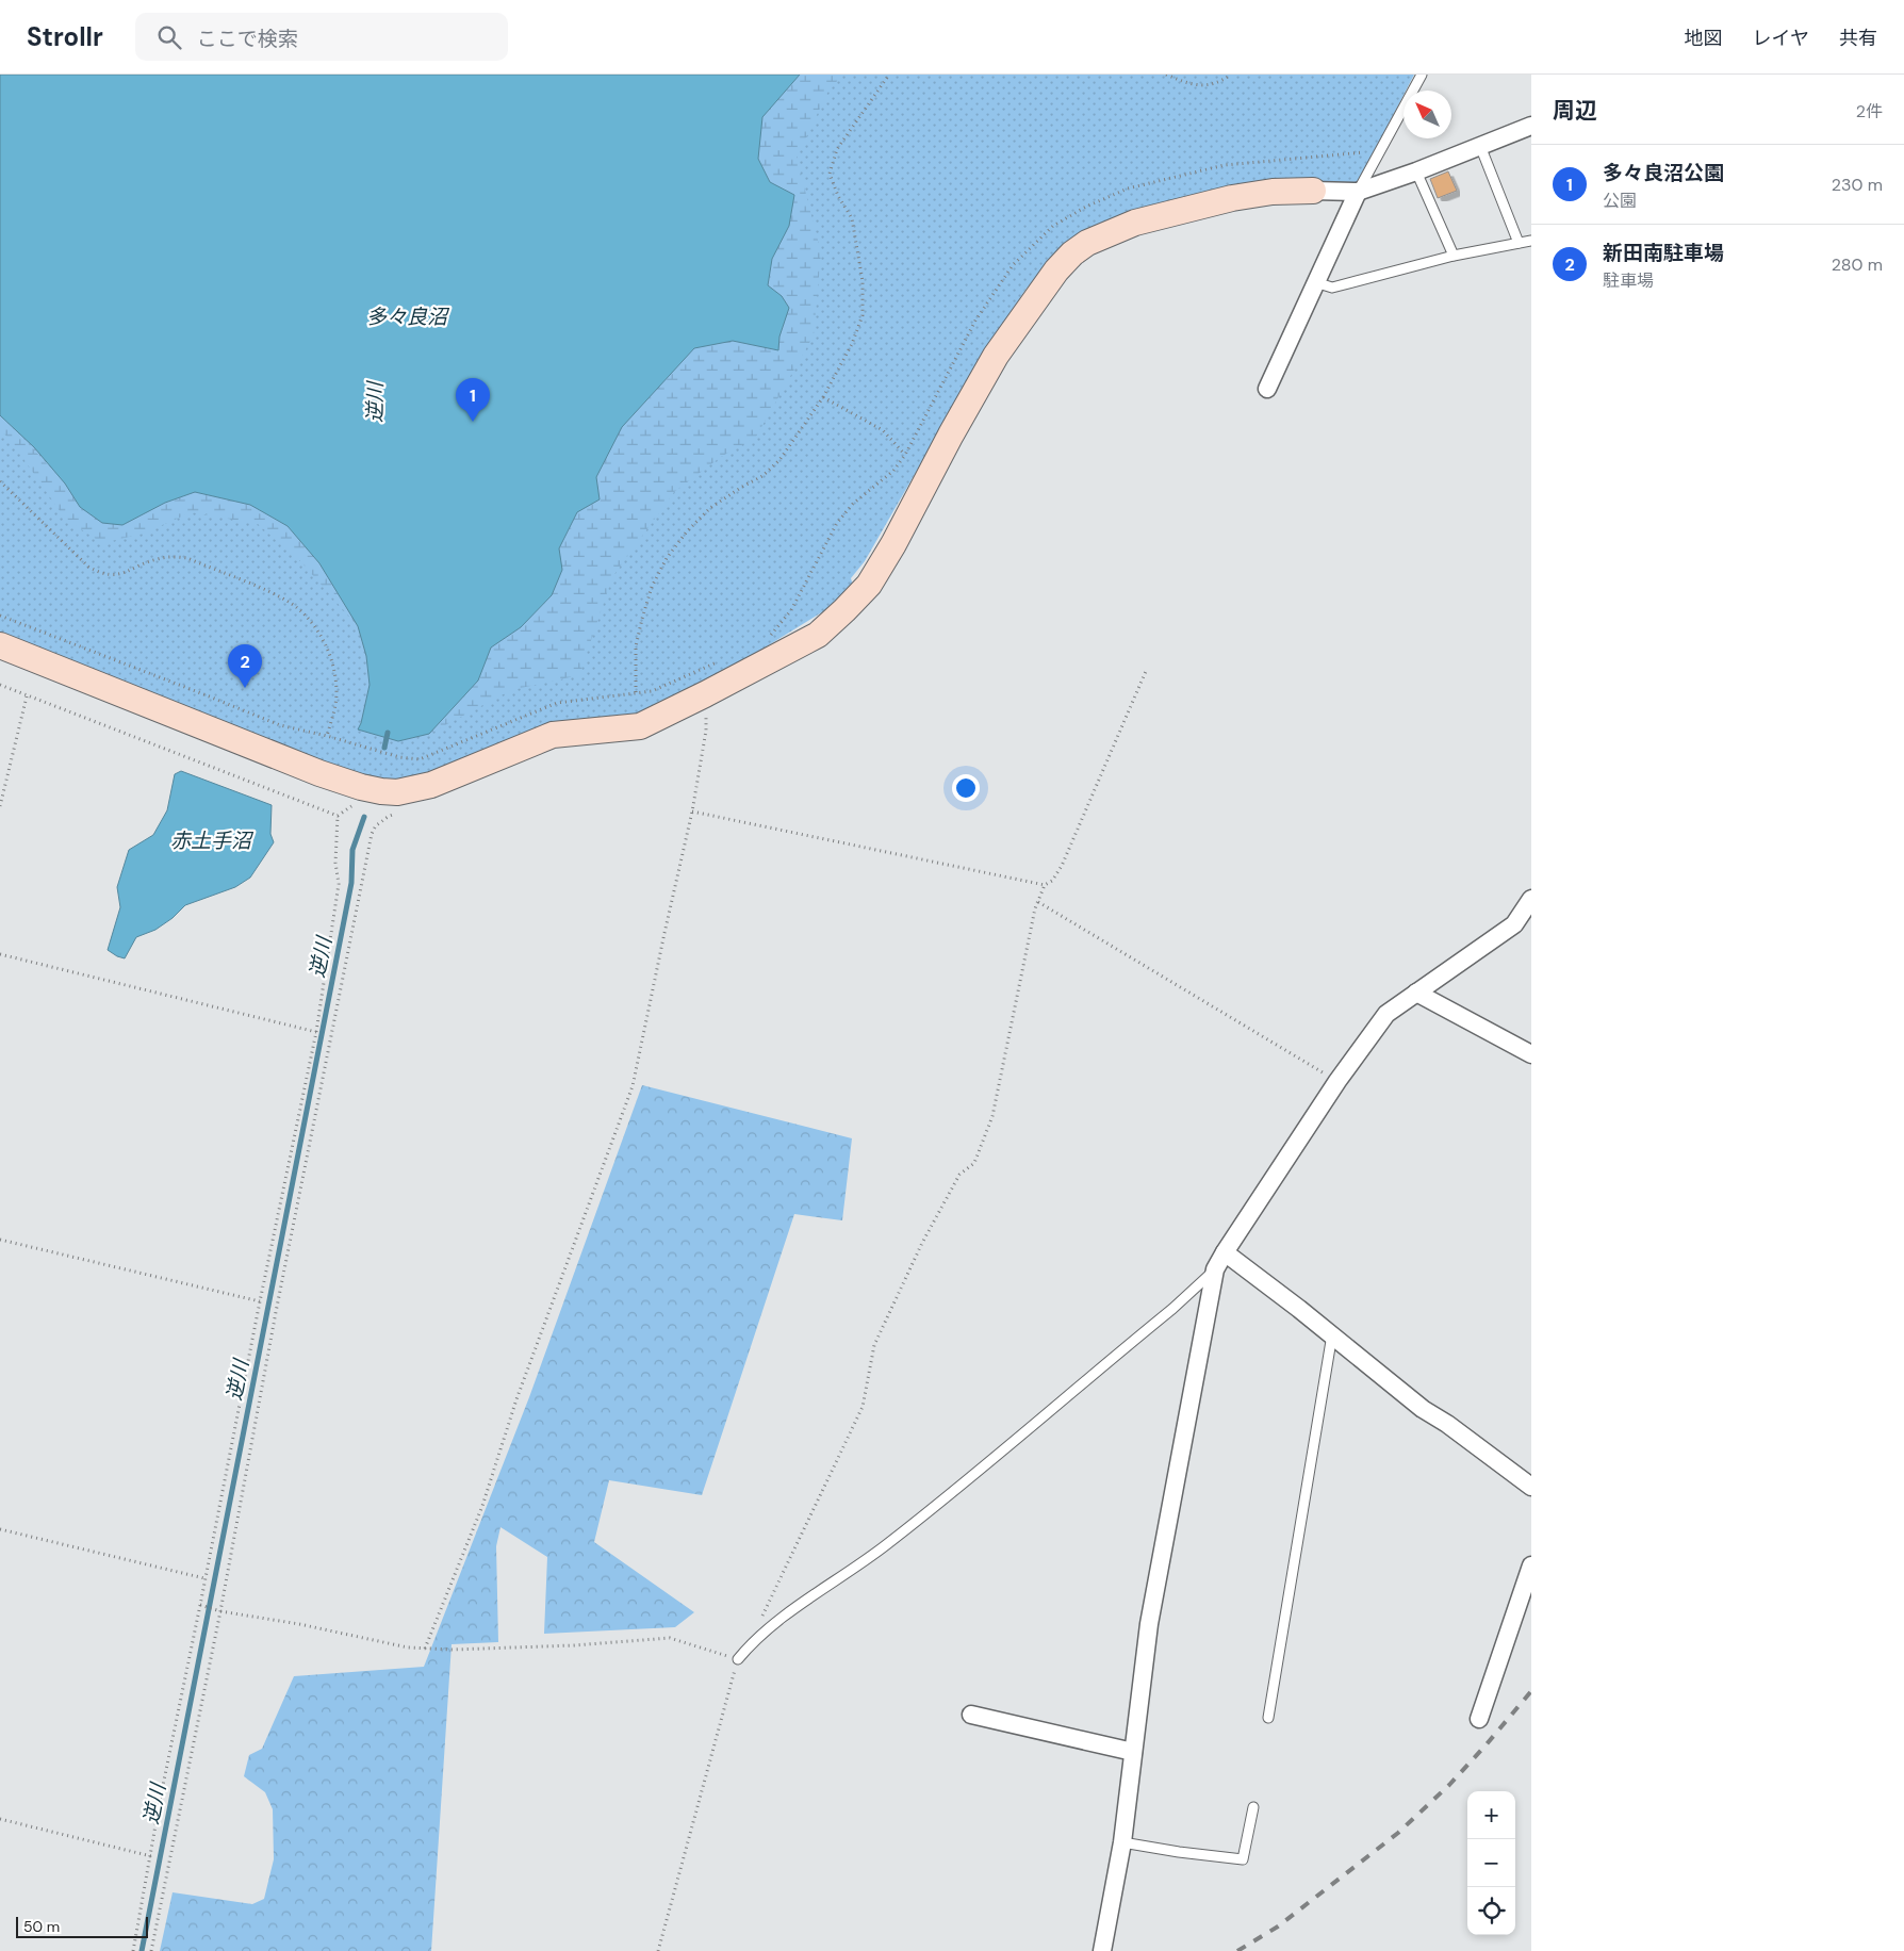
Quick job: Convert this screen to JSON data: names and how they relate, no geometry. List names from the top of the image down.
{
  "water": ["多々良沼", "逆川", "赤土手沼"],
  "scale_bar": "50 m",
  "north": "top left",
  "page": {
    "header": "Strollr",
    "search": "ここで検索",
    "nav": ["地図", "レイヤ", "共有"],
    "heading": ["周辺", "2件"],
    "list": [
      {
        "mark": "1",
        "name": "多々良沼公園",
        "note": "公園",
        "value": "230 m"
      },
      {
        "mark": "2",
        "name": "新田南駐車場",
        "note": "駐車場",
        "value": "280 m"
      }
    ],
    "pins": ["1", "2"],
    "map_buttons": ["+", "−"],
    "scale": "50 m"
  }
}
